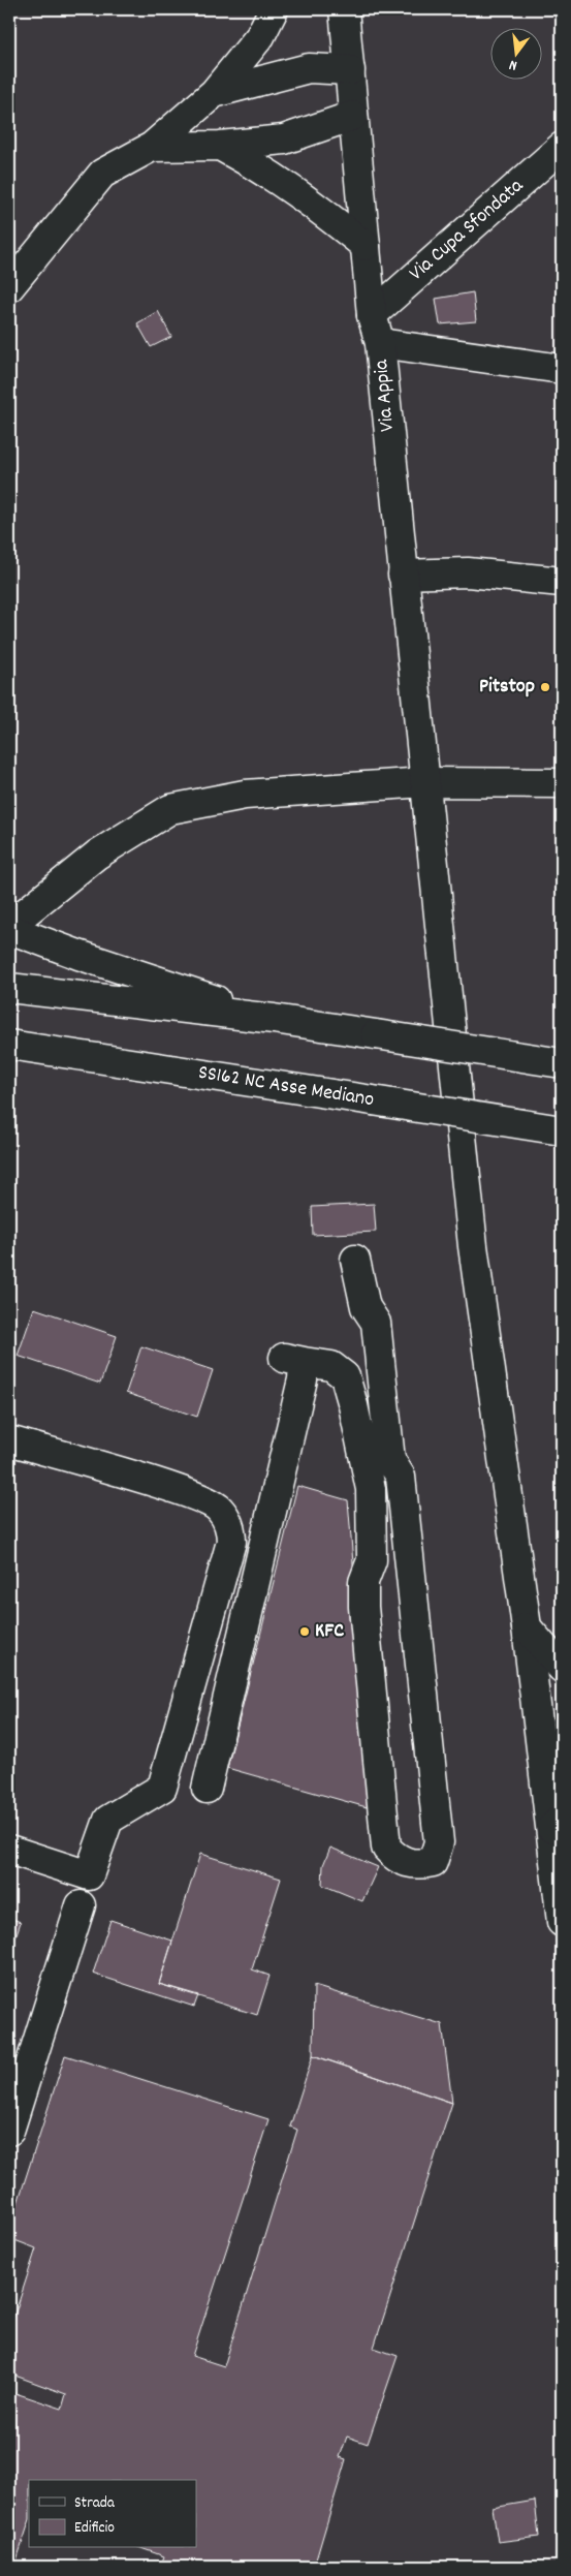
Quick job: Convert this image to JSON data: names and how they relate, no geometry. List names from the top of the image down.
{
  "streets": {
    "main road": ["Via Cupa Sfondata", "Via Appia", "SS162 NC Asse Mediano"]
  },
  "crossings": [
    ["Via Cupa Sfondata", "Via Appia"]
  ],
  "places": ["Pitstop", "KFC"],
  "legend": ["Strada", "Edificio"],
  "north": "bottom"
}
